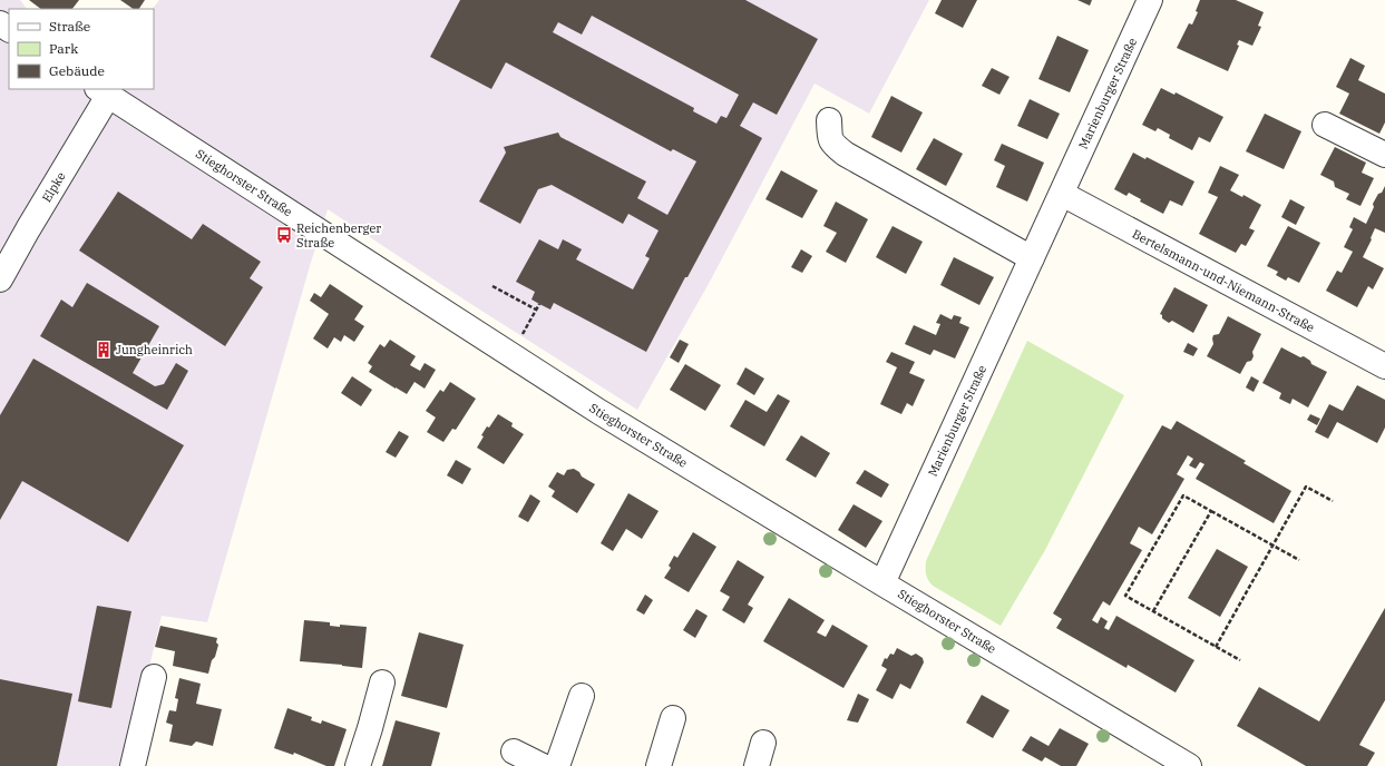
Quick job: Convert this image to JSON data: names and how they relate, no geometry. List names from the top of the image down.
{
  "streets": {
    "street": [
      "Marienburger Straße",
      "Stieghorster Straße",
      "Elpke",
      "Bertelsmann-und-Niemann-Straße"
    ]
  },
  "crossings": [
    ["Marienburger Straße", "Stieghorster Straße"],
    ["Marienburger Straße", "Bertelsmann-und-Niemann-Straße"],
    ["Stieghorster Straße", "Elpke"]
  ],
  "places": {
    "bus stop": ["Reichenberger Straße"],
    "building": ["Jungheinrich"]
  },
  "legend": ["Straße", "Park", "Gebäude"]
}
